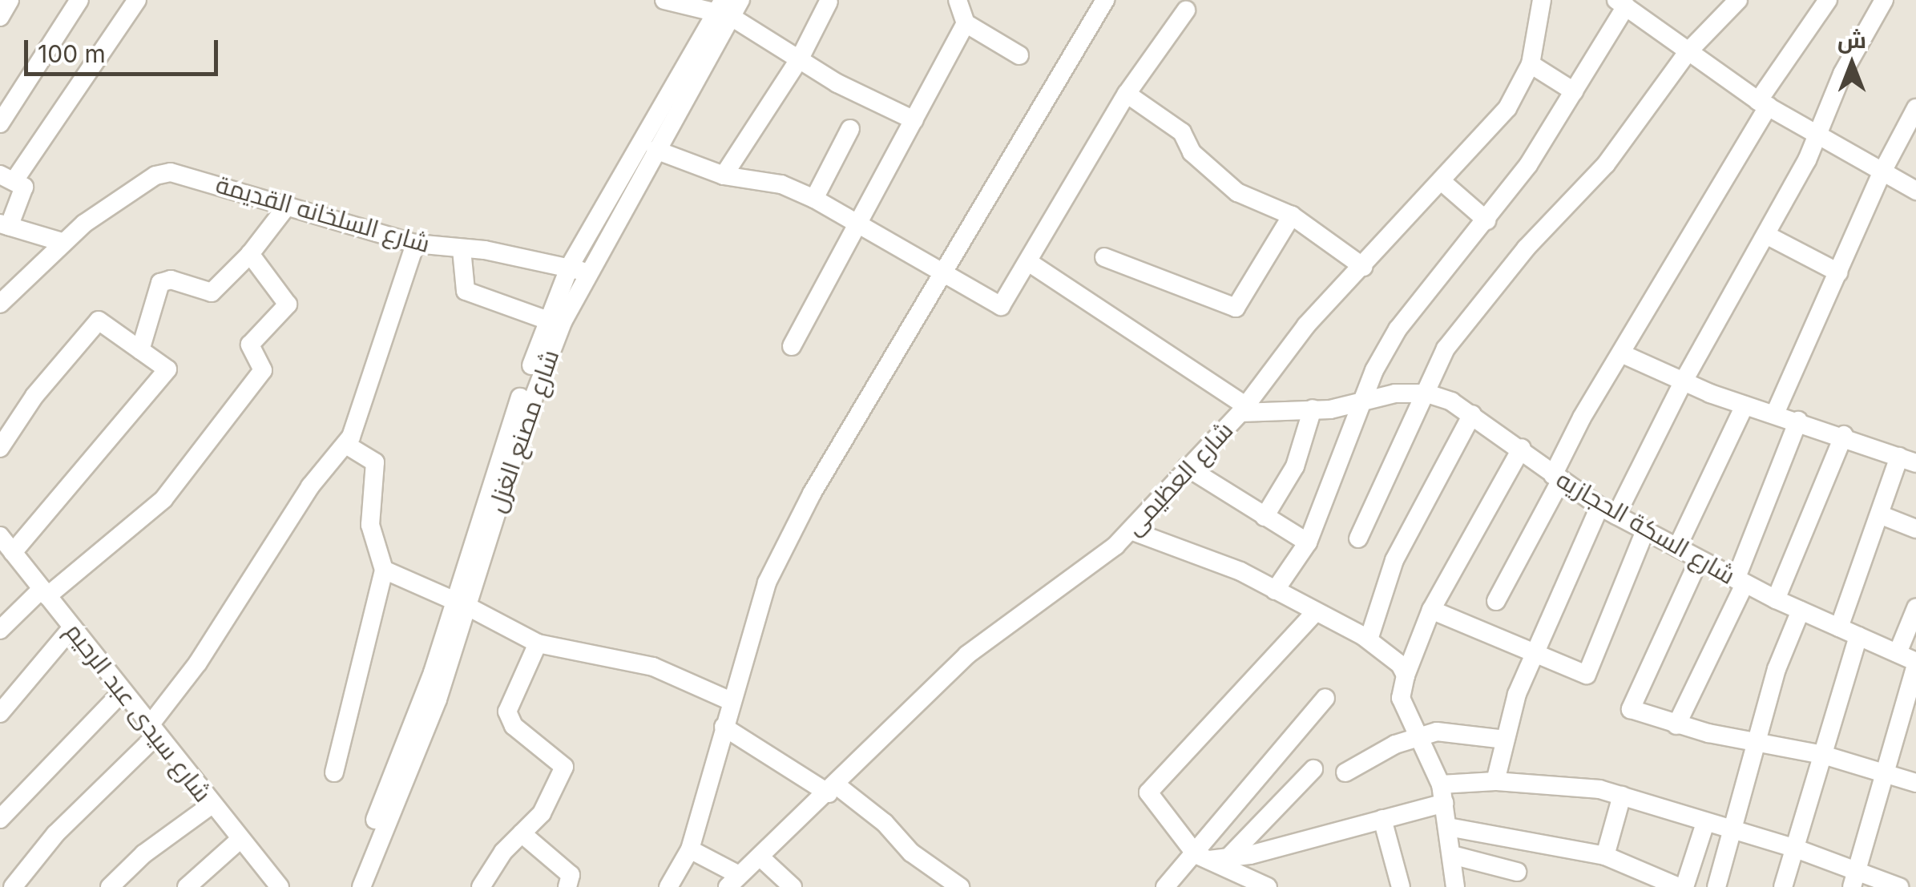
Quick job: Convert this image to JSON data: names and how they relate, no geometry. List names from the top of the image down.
{
  "streets": {
    "street": [
      "شارع السلخانه القديمة",
      "شارع مصنع الغزل",
      "شارع العظيمى",
      "شارع السكة الحجازيه",
      "شارع سيدى عبد الرحيم"
    ]
  },
  "crossings": [
    ["شارع السلخانه القديمة", "شارع مصنع الغزل"],
    ["شارع العظيمى", "شارع السكة الحجازيه"]
  ],
  "scale_bar": "100 m",
  "north": "top"
}
